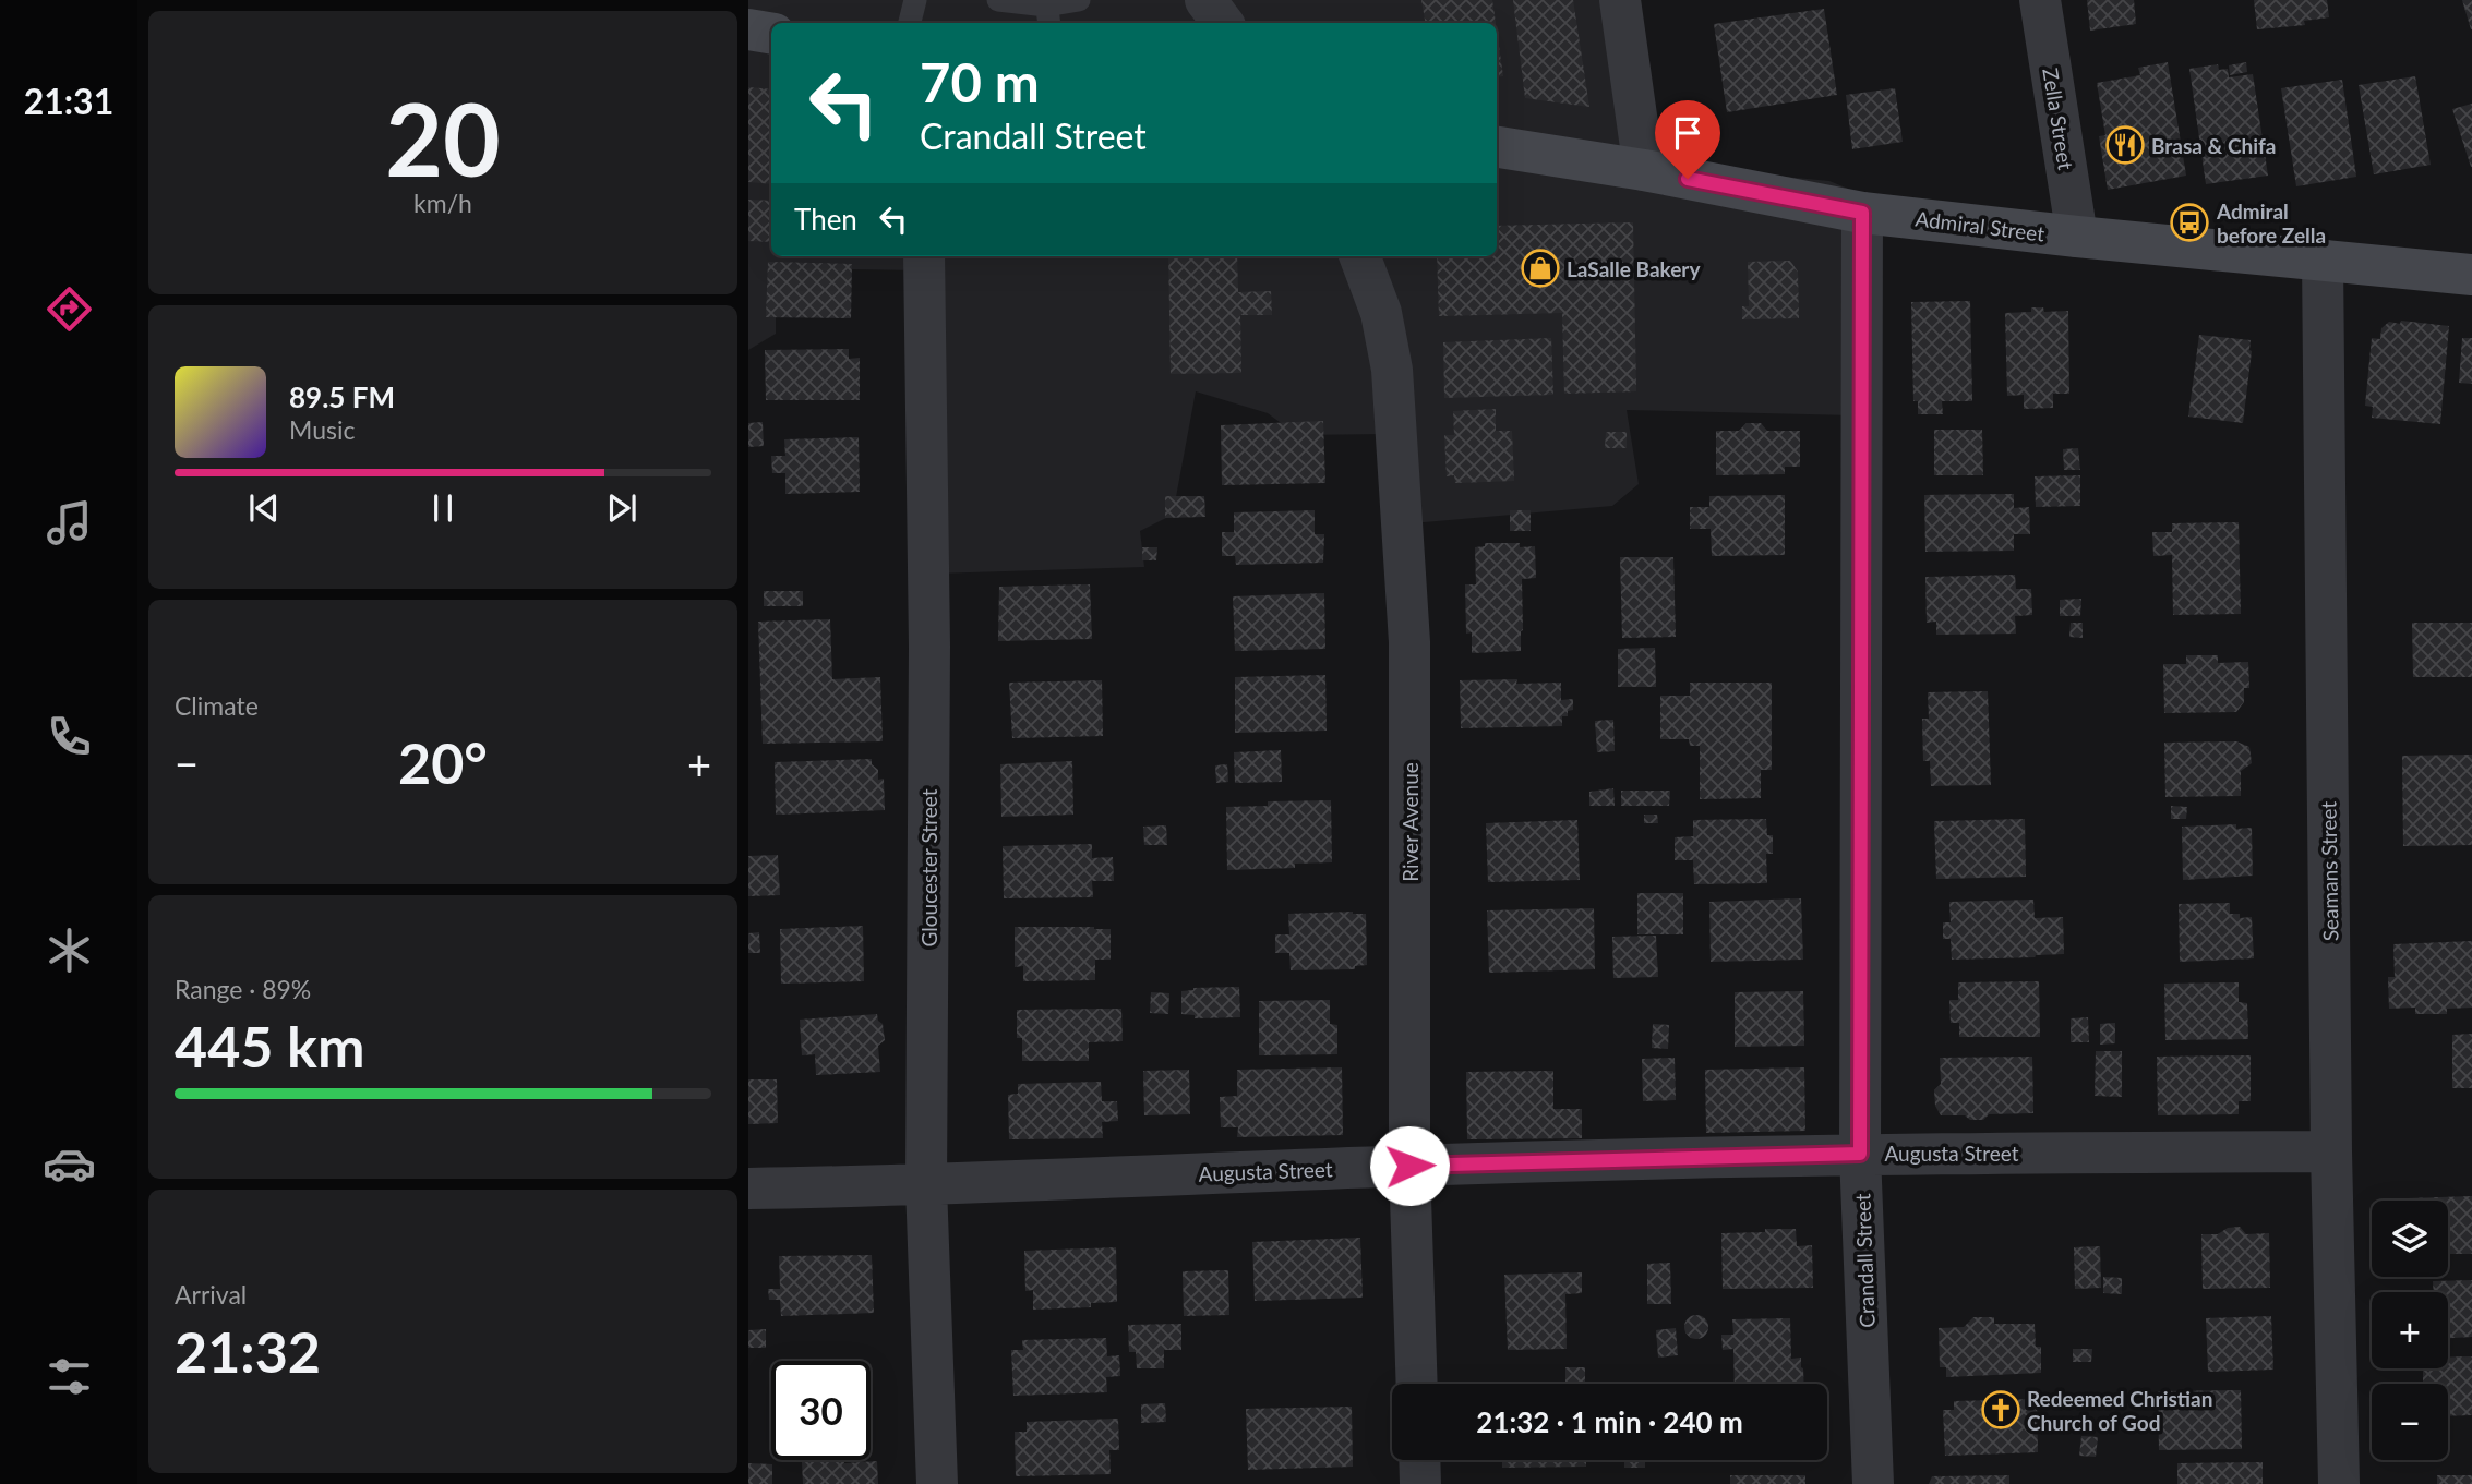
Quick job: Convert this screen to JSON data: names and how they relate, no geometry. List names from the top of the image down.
{
  "streets": {
    "main road": ["Admiral Street"],
    "street": [
      "Zella Street",
      "River Avenue",
      "Gloucester Street",
      "Seamans Street",
      "Augusta Street",
      "Crandall Street"
    ]
  },
  "crossings": [
    ["Zella Street", "Admiral Street"],
    ["Admiral Street", "Seamans Street"],
    ["Admiral Street", "Crandall Street"],
    ["River Avenue", "Augusta Street"],
    ["Gloucester Street", "Augusta Street"],
    ["Seamans Street", "Augusta Street"],
    ["Augusta Street", "Crandall Street"]
  ],
  "places": {
    "restaurant": ["Brasa & Chifa"],
    "bus stop": ["Admiral before Zella"],
    "shop": ["LaSalle Bakery"],
    "church": ["Redeemed Christian Church of God"]
  },
  "page": {
    "tabs": "21:31",
    "tile": [
      ["20", "km/h"],
      "Climate",
      ["Range · 89%", "445 km"],
      ["Arrival", "21:32"]
    ],
    "turn": ["70 m", "Crandall Street"],
    "then": "Then",
    "song": ["89.5 FM", "Music"],
    "heat": ["−", "20°", "+"],
    "map_buttons": ["+", "−"],
    "limit": "30",
    "trip": "21:32 · 1 min · 240 m"
  }
}
